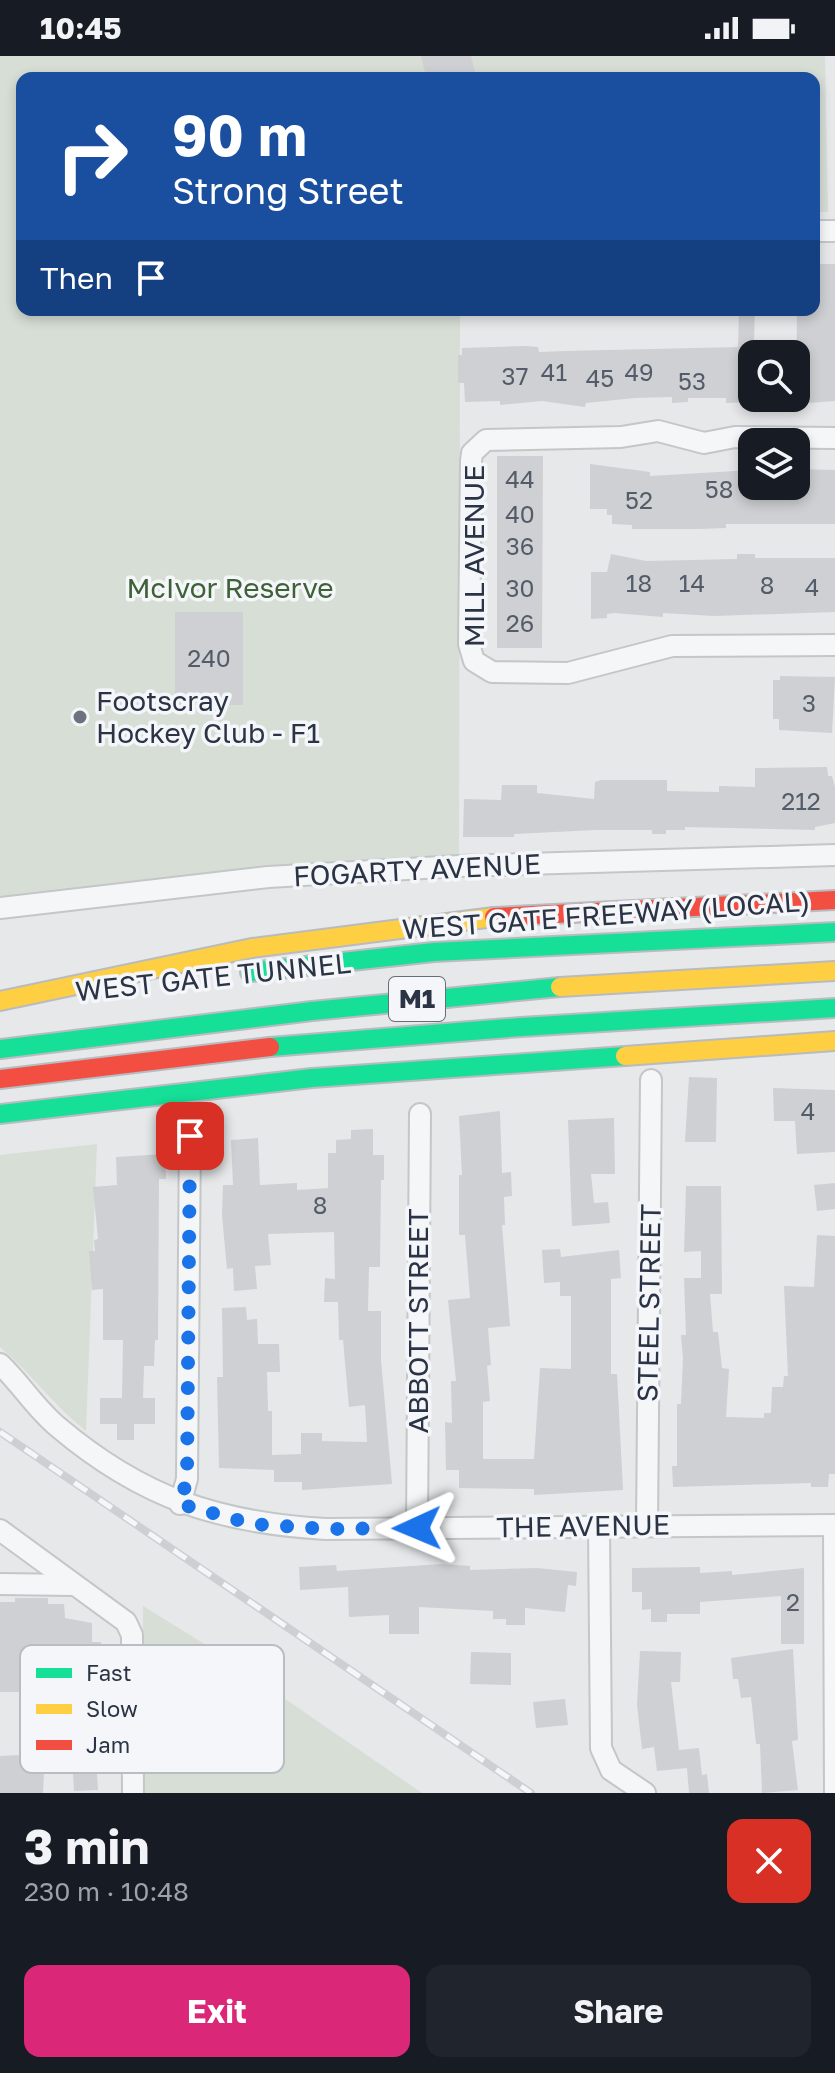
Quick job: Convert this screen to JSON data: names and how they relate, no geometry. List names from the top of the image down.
{
  "streets": {
    "highway": ["WEST GATE FREEWAY (LOCAL)", "WEST GATE TUNNEL", "M1"],
    "street": [
      "MILL AVENUE",
      "FOGARTY AVENUE",
      "STEEL STREET",
      "ABBOTT STREET",
      "THE AVENUE"
    ]
  },
  "crossings": [
    ["WEST GATE FREEWAY (LOCAL)", "WEST GATE TUNNEL"],
    ["STEEL STREET", "THE AVENUE"],
    ["ABBOTT STREET", "THE AVENUE"]
  ],
  "parks": ["McIvor Reserve"],
  "places": ["Footscray Hockey Club - F1"],
  "house_numbers": [
    "41",
    "49",
    "37",
    "45",
    "53",
    "44",
    "58",
    "52",
    "40",
    "36",
    "18",
    "14",
    "8",
    "4",
    "30",
    "26",
    "240",
    "3",
    "212",
    "4",
    "8",
    "2"
  ],
  "legend": ["Fast", "Slow", "Jam"],
  "page": {
    "status": "10:45",
    "turn": ["90 m", "Strong Street"],
    "then": "Then",
    "heading": ["3 min", "230 m · 10:48"],
    "buttons": ["Exit", "Share"]
  }
}
